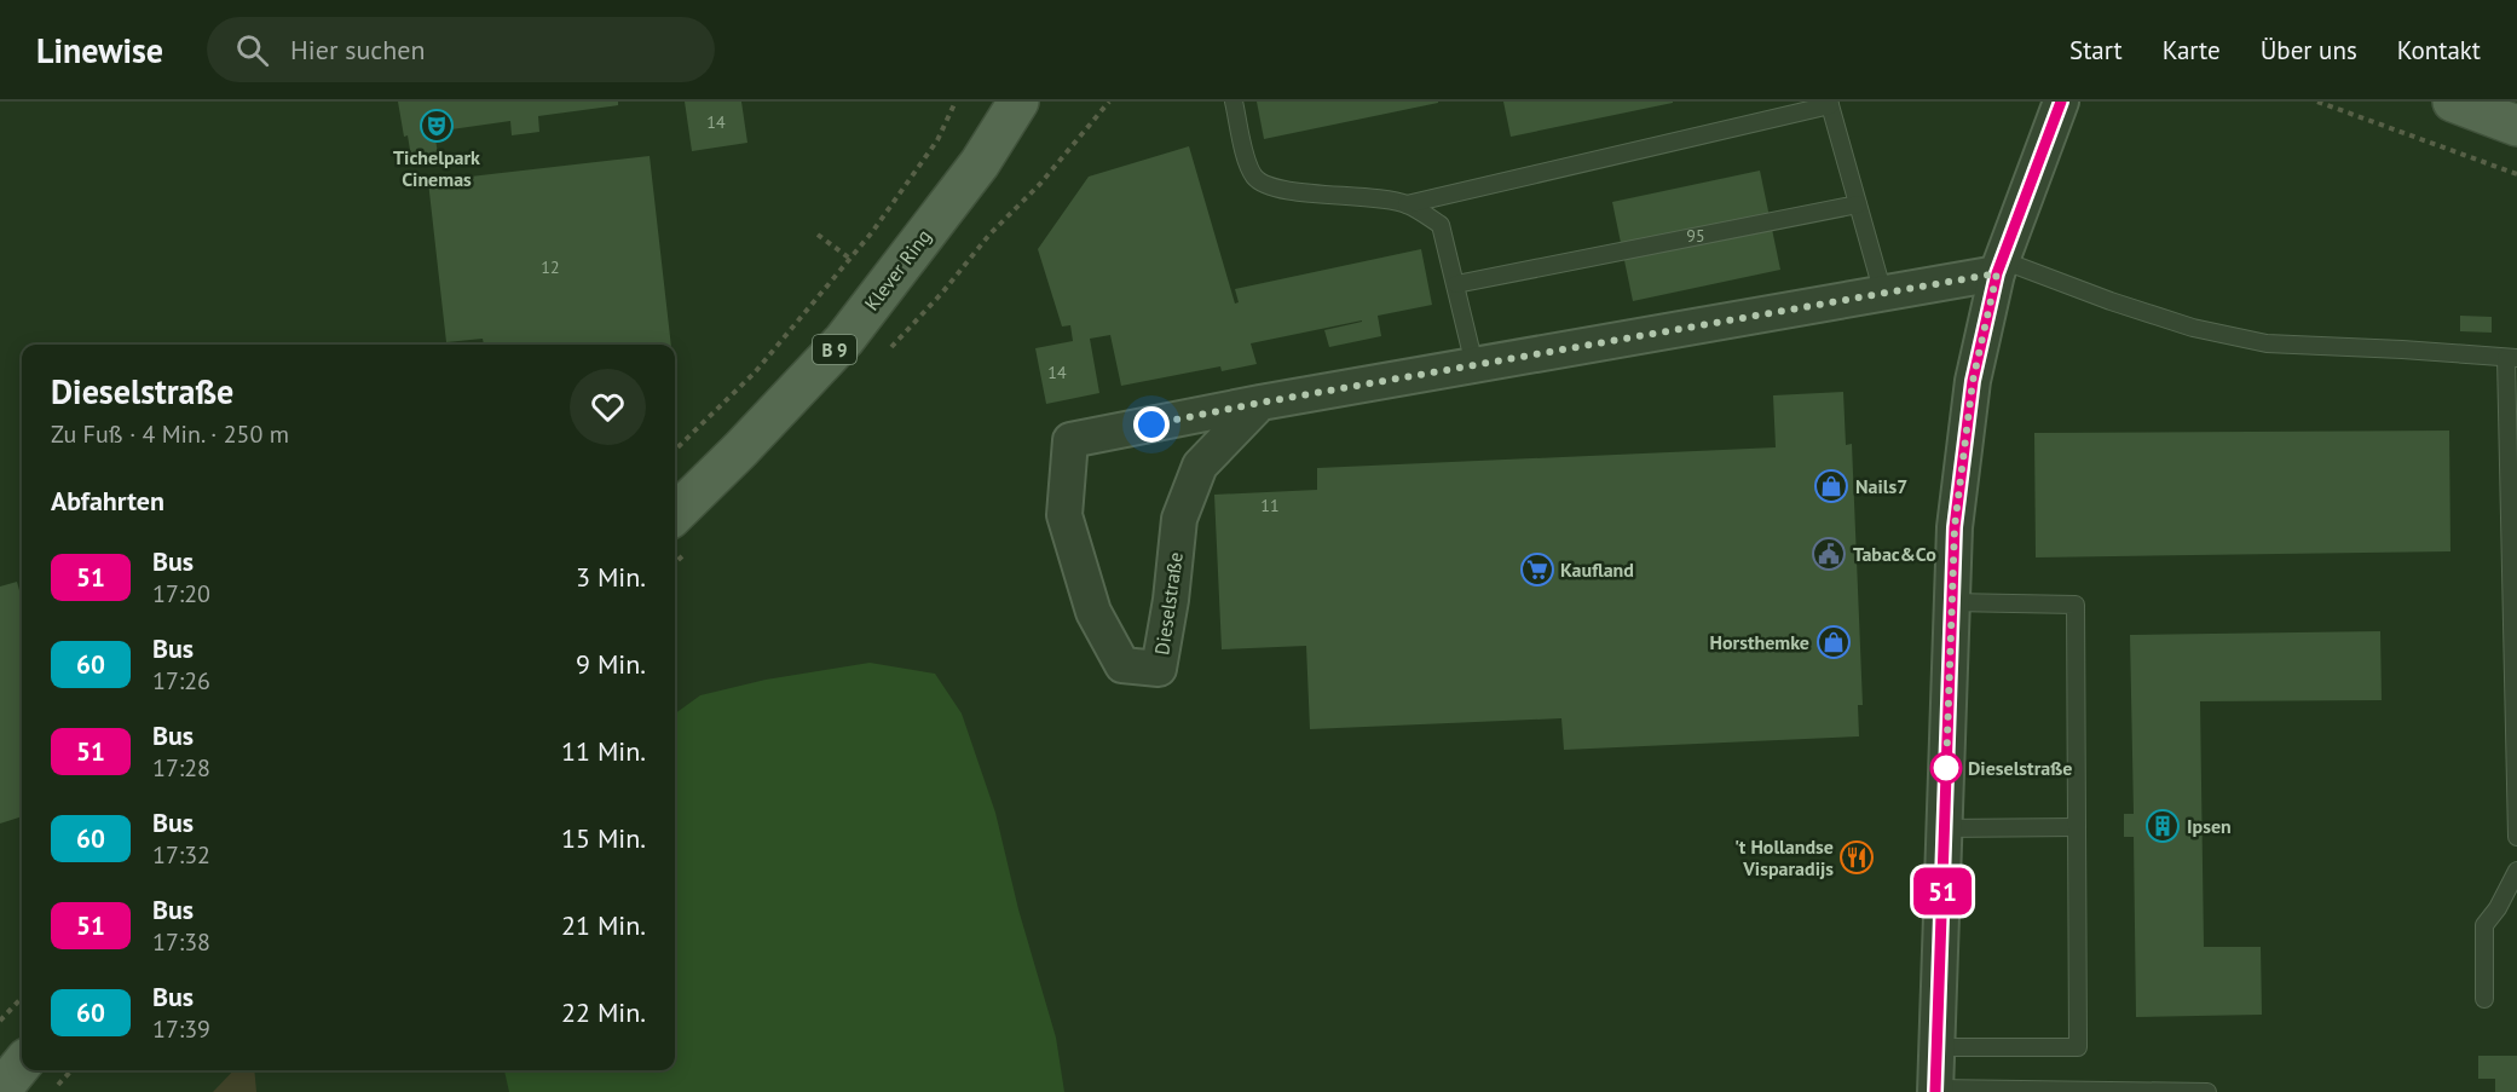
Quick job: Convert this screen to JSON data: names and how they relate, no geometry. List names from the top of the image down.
{
  "streets": {
    "main road": ["Klever Ring", "B 9"],
    "street": ["Dieselstraße"]
  },
  "places": {
    "theatre": ["Tichelpark Cinemas"],
    "shop": ["Nails7", "Horsthemke"],
    "public building": ["Tabac&Co"],
    "supermarket": ["Kaufland"],
    "other": ["Dieselstraße"],
    "building": ["Ipsen"],
    "restaurant": ["'t Hollandse Visparadijs"]
  },
  "lines": ["bus line 51"],
  "house_numbers": [
    "14",
    "95",
    "12",
    "14",
    "11"
  ],
  "page": {
    "header": "Linewise",
    "search": "Hier suchen",
    "nav": [
      "Start",
      "Karte",
      "Über uns",
      "Kontakt"
    ],
    "on_map": "51",
    "heading": [
      ["Dieselstraße", "Zu Fuß · 4 Min. · 250 m"],
      "Abfahrten"
    ],
    "list": [
      {
        "mark": "51",
        "name": "Bus",
        "note": "17:20",
        "value": "3 Min."
      },
      {
        "mark": "60",
        "name": "Bus",
        "note": "17:26",
        "value": "9 Min."
      },
      {
        "mark": "51",
        "name": "Bus",
        "note": "17:28",
        "value": "11 Min."
      },
      {
        "mark": "60",
        "name": "Bus",
        "note": "17:32",
        "value": "15 Min."
      },
      {
        "mark": "51",
        "name": "Bus",
        "note": "17:38",
        "value": "21 Min."
      },
      {
        "mark": "60",
        "name": "Bus",
        "note": "17:39",
        "value": "22 Min."
      }
    ]
  }
}
